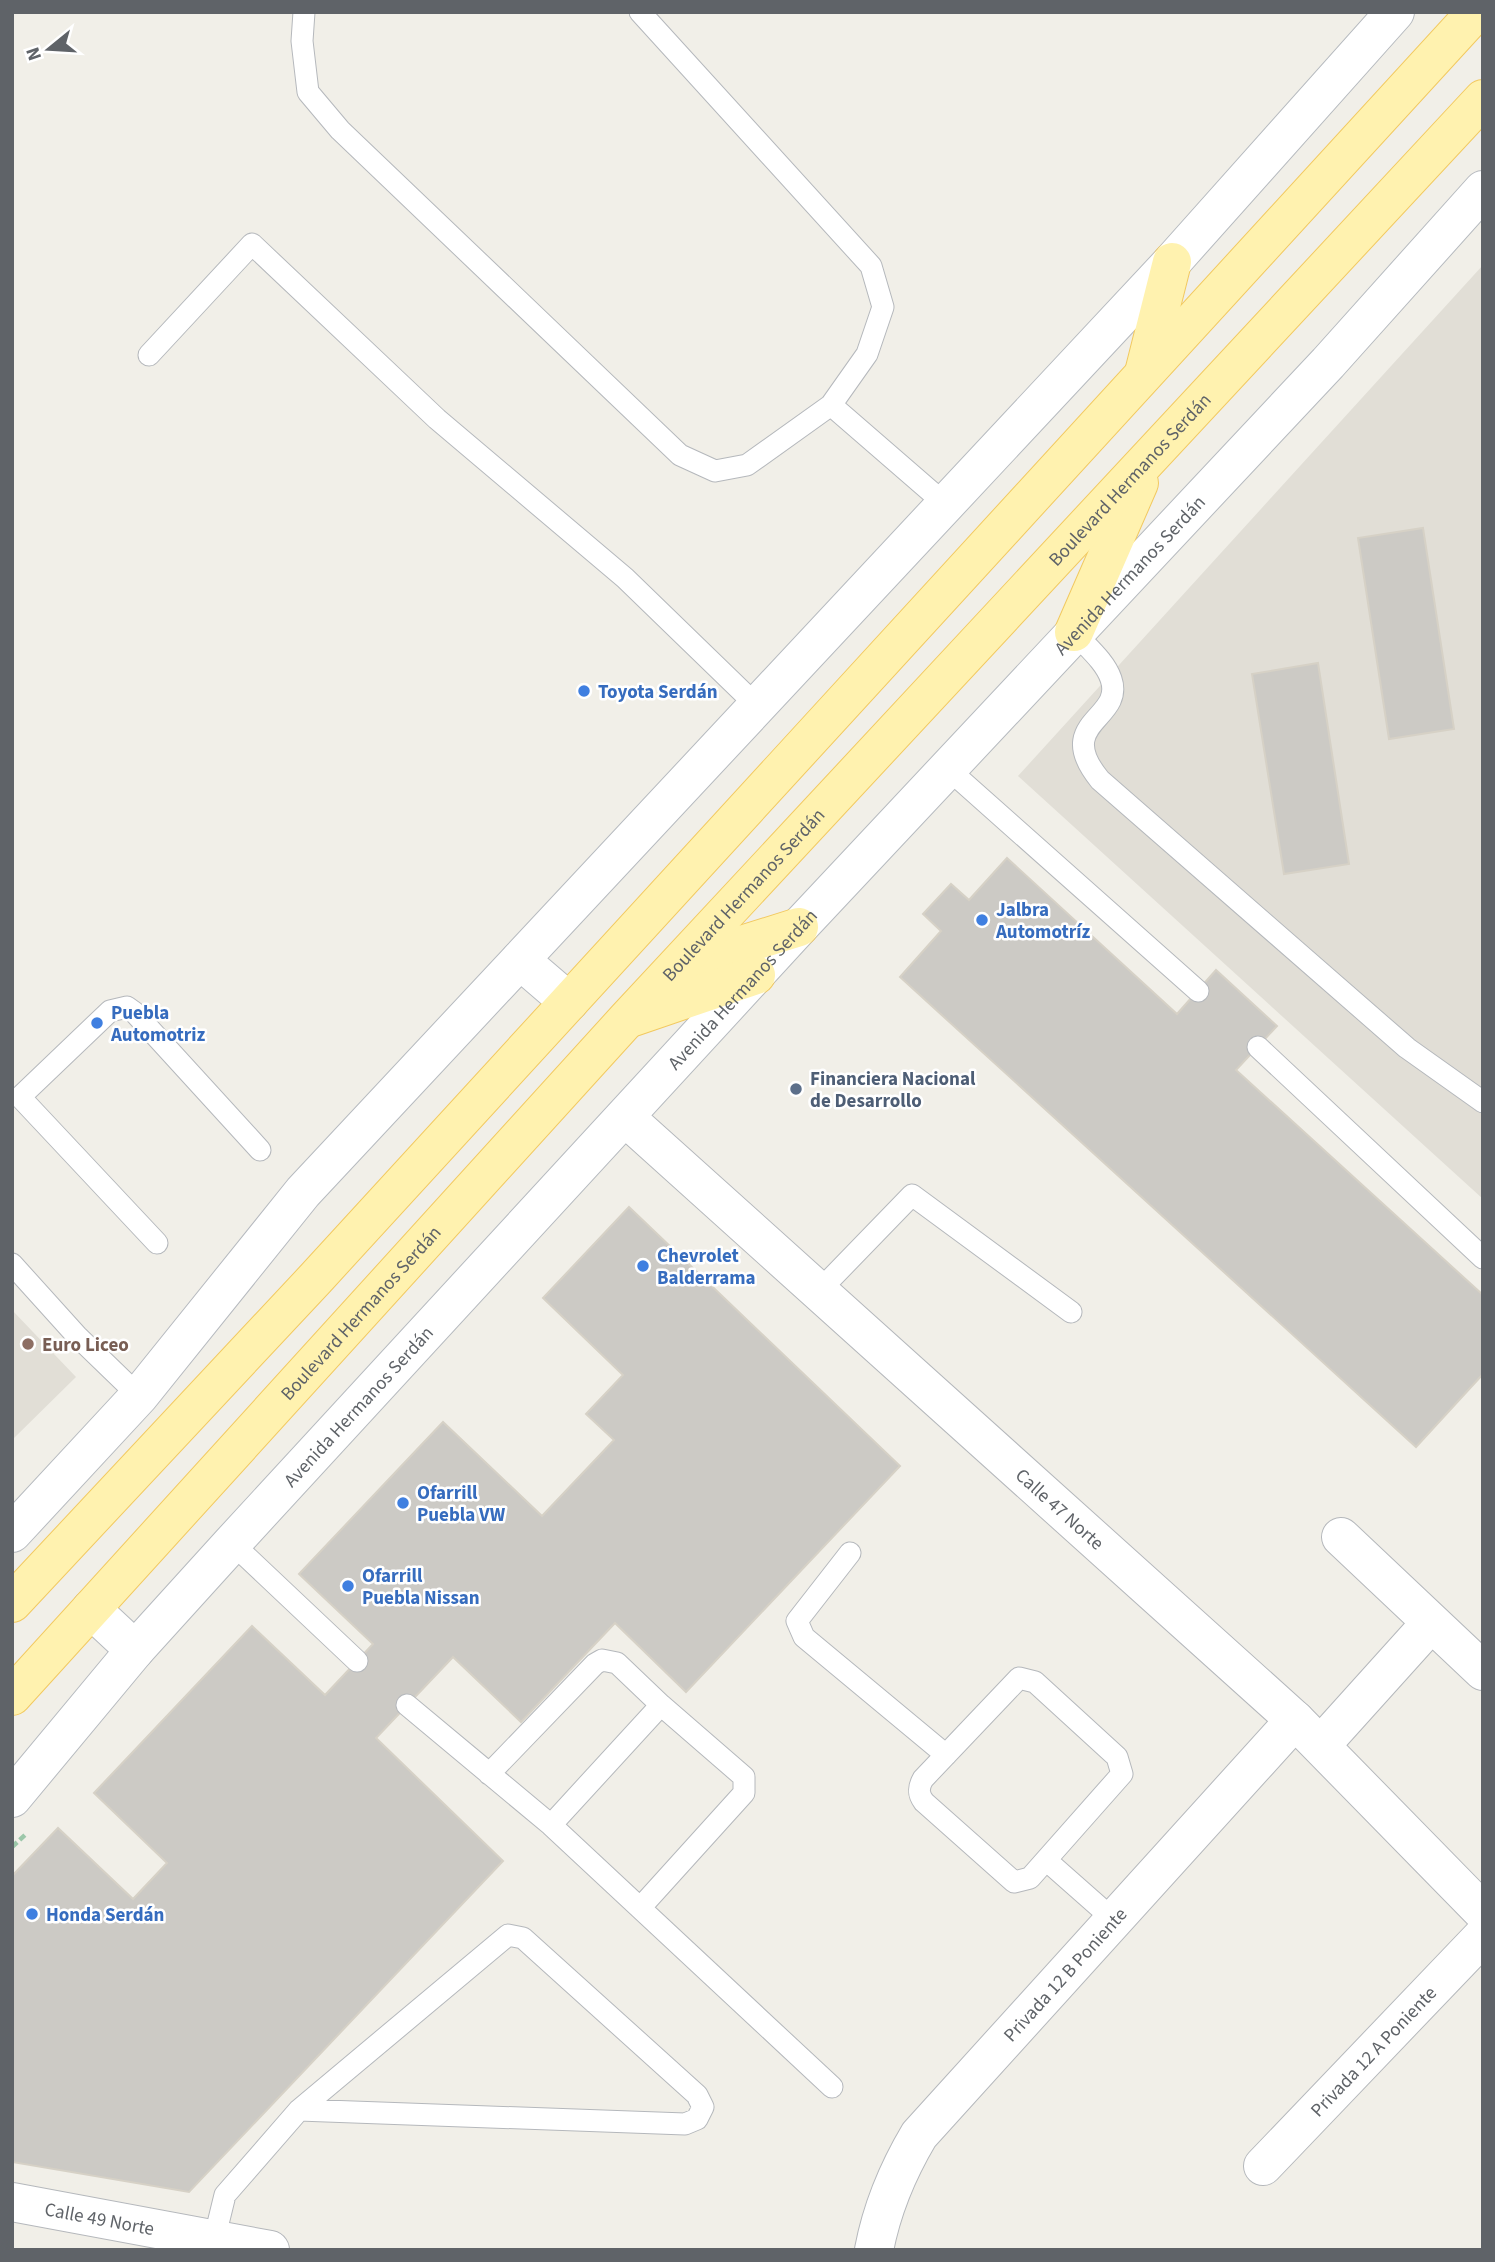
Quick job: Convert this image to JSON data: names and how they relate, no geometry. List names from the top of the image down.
{
  "streets": {
    "main road": [
      "Boulevard Hermanos Serdán",
      "Avenida Hermanos Serdán",
      "Calle 47 Norte",
      "Privada 12 B Poniente",
      "Privada 12 A Poniente",
      "Calle 49 Norte"
    ]
  },
  "crossings": [
    ["Avenida Hermanos Serdán", "Calle 47 Norte"],
    ["Calle 47 Norte", "Privada 12 B Poniente"]
  ],
  "places": [
    "Toyota Serdán",
    "Jalbra Automotríz",
    "Puebla Automotriz",
    "Financiera Nacional de Desarrollo",
    "Chevrolet Balderrama",
    "Euro Liceo",
    "Ofarrill Puebla VW",
    "Ofarrill Puebla Nissan",
    "Honda Serdán"
  ],
  "north": "left"
}
